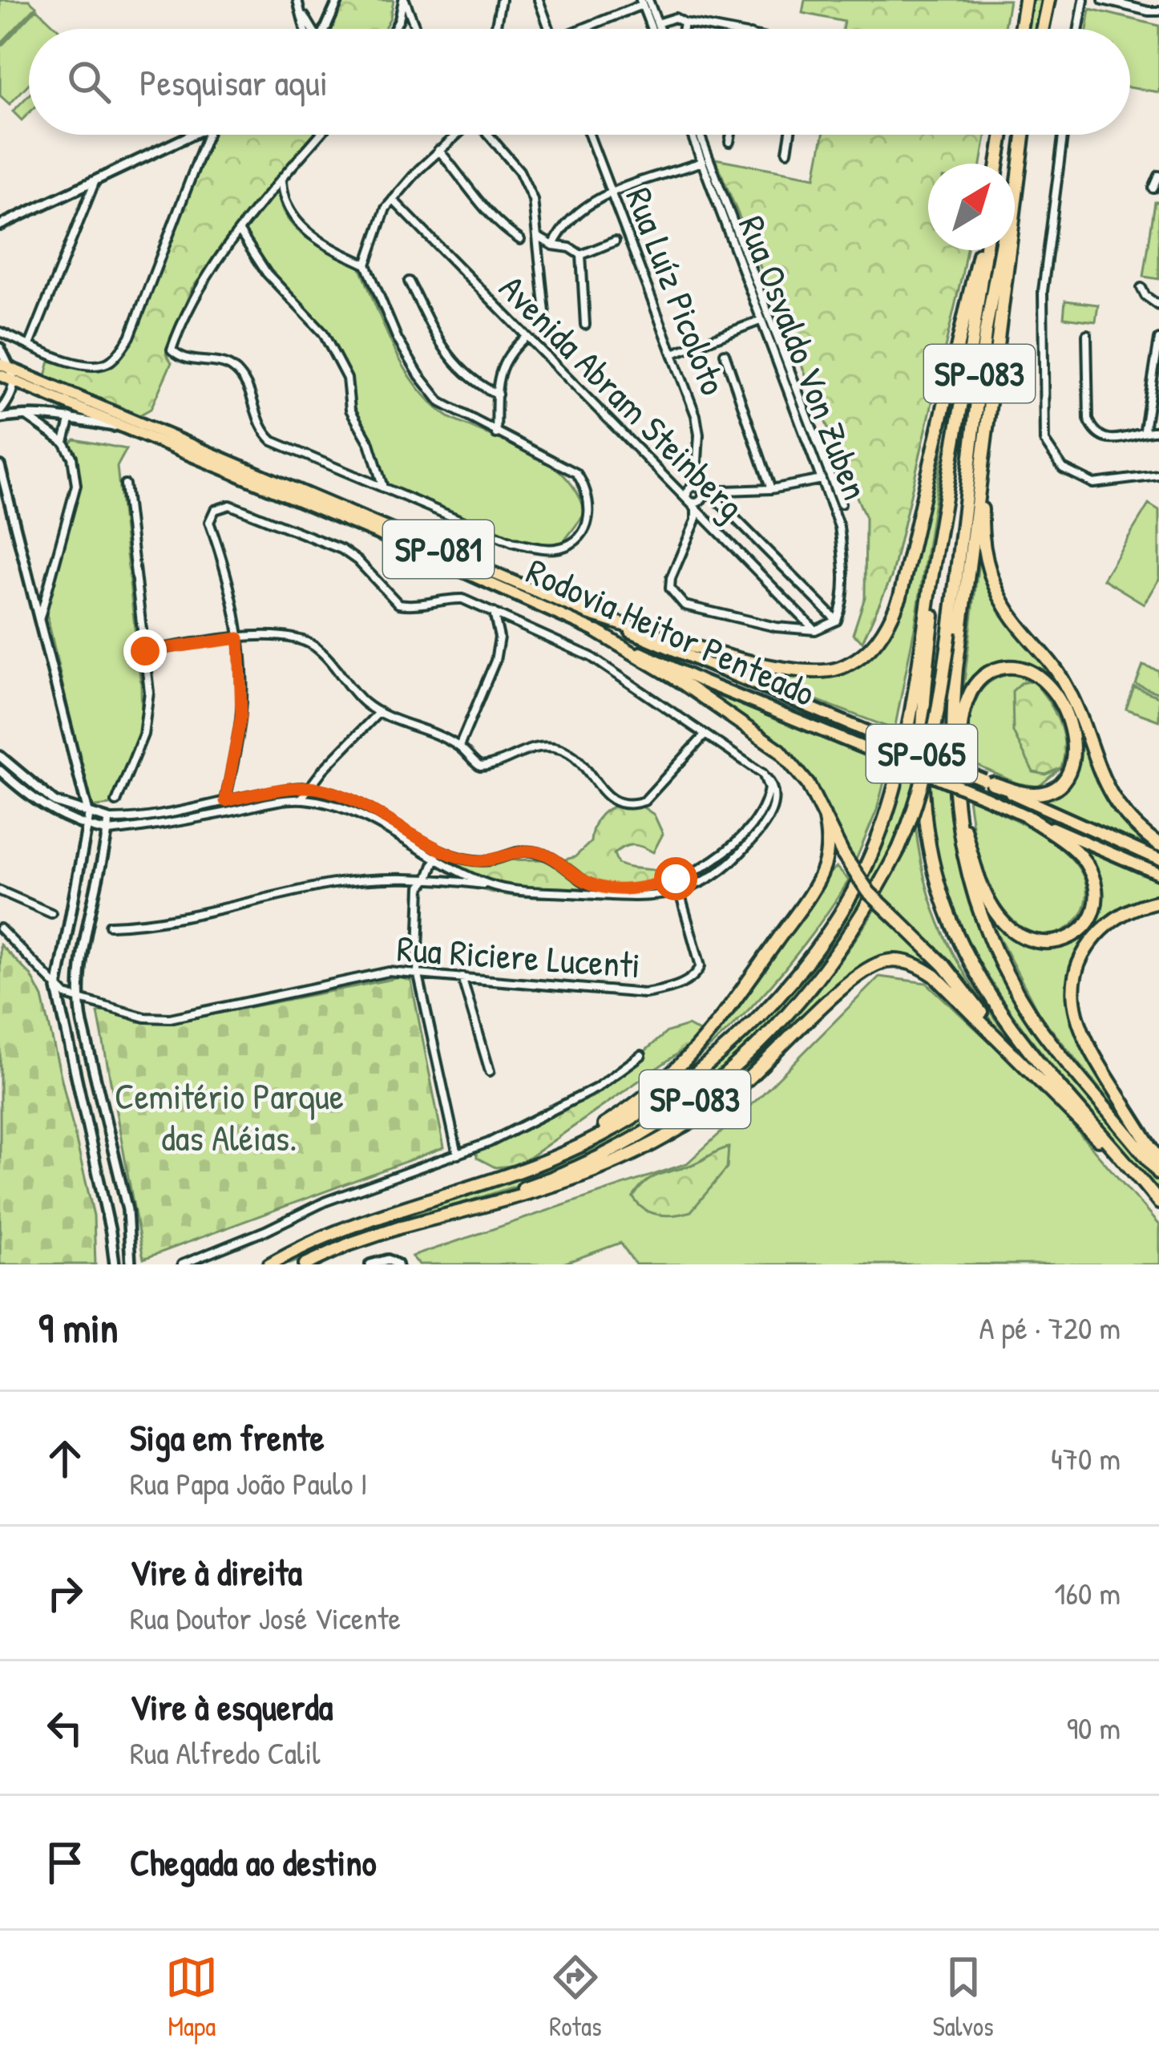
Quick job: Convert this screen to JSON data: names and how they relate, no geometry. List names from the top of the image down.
{
  "streets": {
    "highway": ["SP-083", "SP-065"],
    "main road": ["SP-081", "Rodovia Heitor Penteado"],
    "street": [
      "Rua Luíz Picoloto",
      "Rua Osvaldo Von Zuben",
      "Avenida Abram Steinberg",
      "Rua Riciere Lucenti"
    ]
  },
  "crossings": [
    ["SP-083", "SP-065"]
  ],
  "parks": ["Cemitério Parque das Aléias."],
  "north": "top right",
  "page": {
    "search": "Pesquisar aqui",
    "heading": ["9 min", "A pé · 720 m"],
    "list": [
      ["Siga em frente", "Rua Papa João Paulo I", "470 m"],
      ["Vire à direita", "Rua Doutor José Vicente", "160 m"],
      ["Vire à esquerda", "Rua Alfredo Calil", "90 m"],
      "Chegada ao destino"
    ],
    "nav": ["Mapa", "Rotas", "Salvos"]
  }
}
